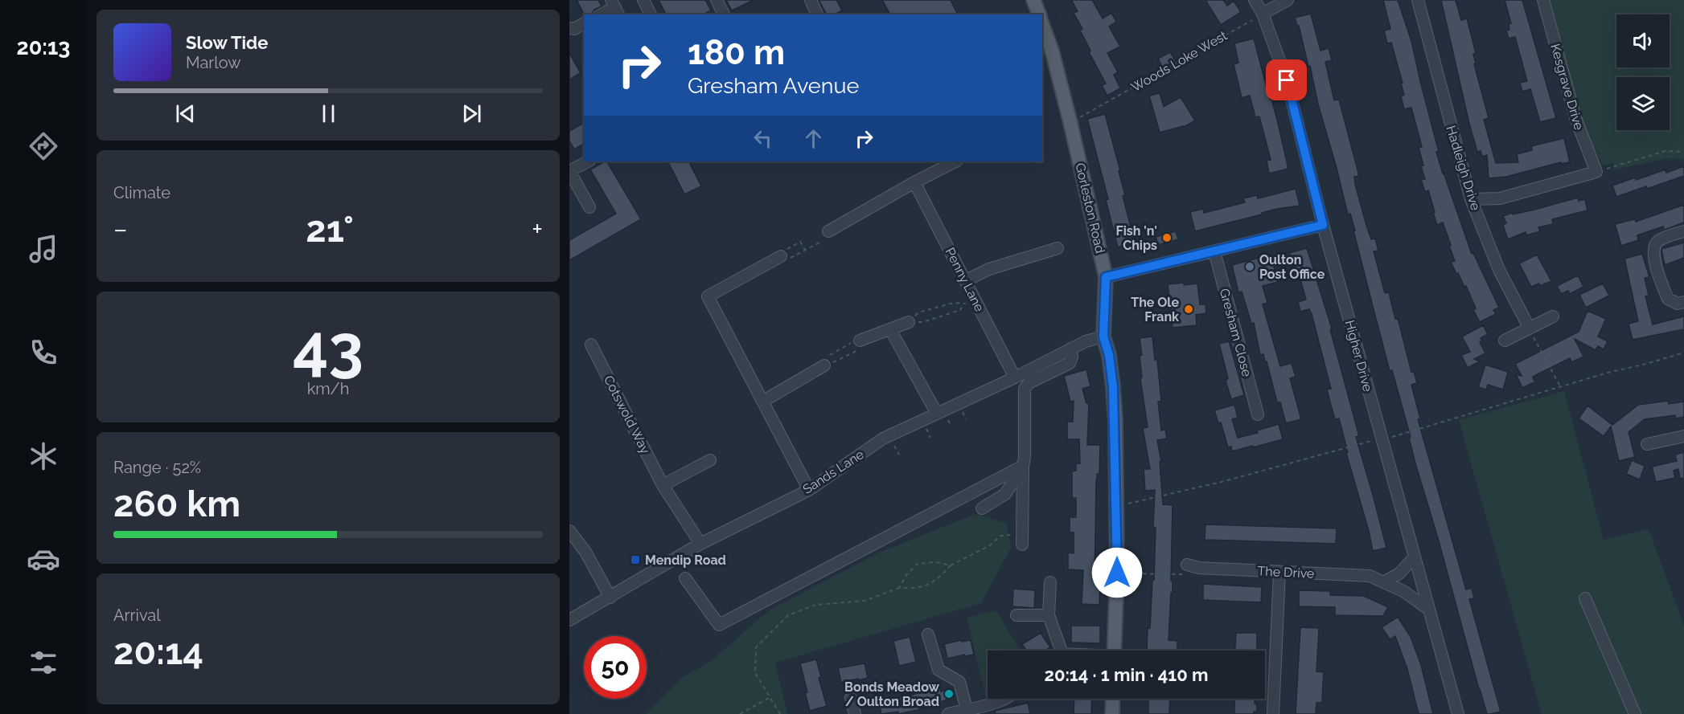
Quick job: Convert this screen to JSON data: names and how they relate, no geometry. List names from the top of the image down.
{
  "streets": {
    "main road": ["Gorleston Road"],
    "street": [
      "Kesgrave Drive",
      "Hadleigh Drive",
      "Penny Lane",
      "Gresham Close",
      "Higher Drive",
      "Cotswold Way",
      "Sands Lane",
      "The Drive"
    ],
    "path": ["Woods Loke West"]
  },
  "crossings": [
    ["Woods Loke West", "Gorleston Road"],
    ["Woods Loke West", "Higher Drive"],
    ["Gorleston Road", "Sands Lane"],
    ["Penny Lane", "Sands Lane"],
    ["Higher Drive", "The Drive"],
    ["Cotswold Way", "Sands Lane"]
  ],
  "places": {
    "other": [
      "Fish 'n' Chips",
      "Oulton Post Office",
      "The Ole Frank",
      "Bonds Meadow / Oulton Broad"
    ],
    "transit": ["Mendip Road"]
  },
  "page": {
    "tabs": "20:13",
    "turn": ["180 m", "Gresham Avenue"],
    "song": ["Slow Tide", "Marlow"],
    "tile": [
      "Climate",
      ["43", "km/h"],
      ["Range · 52%", "260 km"],
      ["Arrival", "20:14"]
    ],
    "heat": ["−", "21°", "+"],
    "limit": "50",
    "trip": "20:14 · 1 min · 410 m"
  }
}
